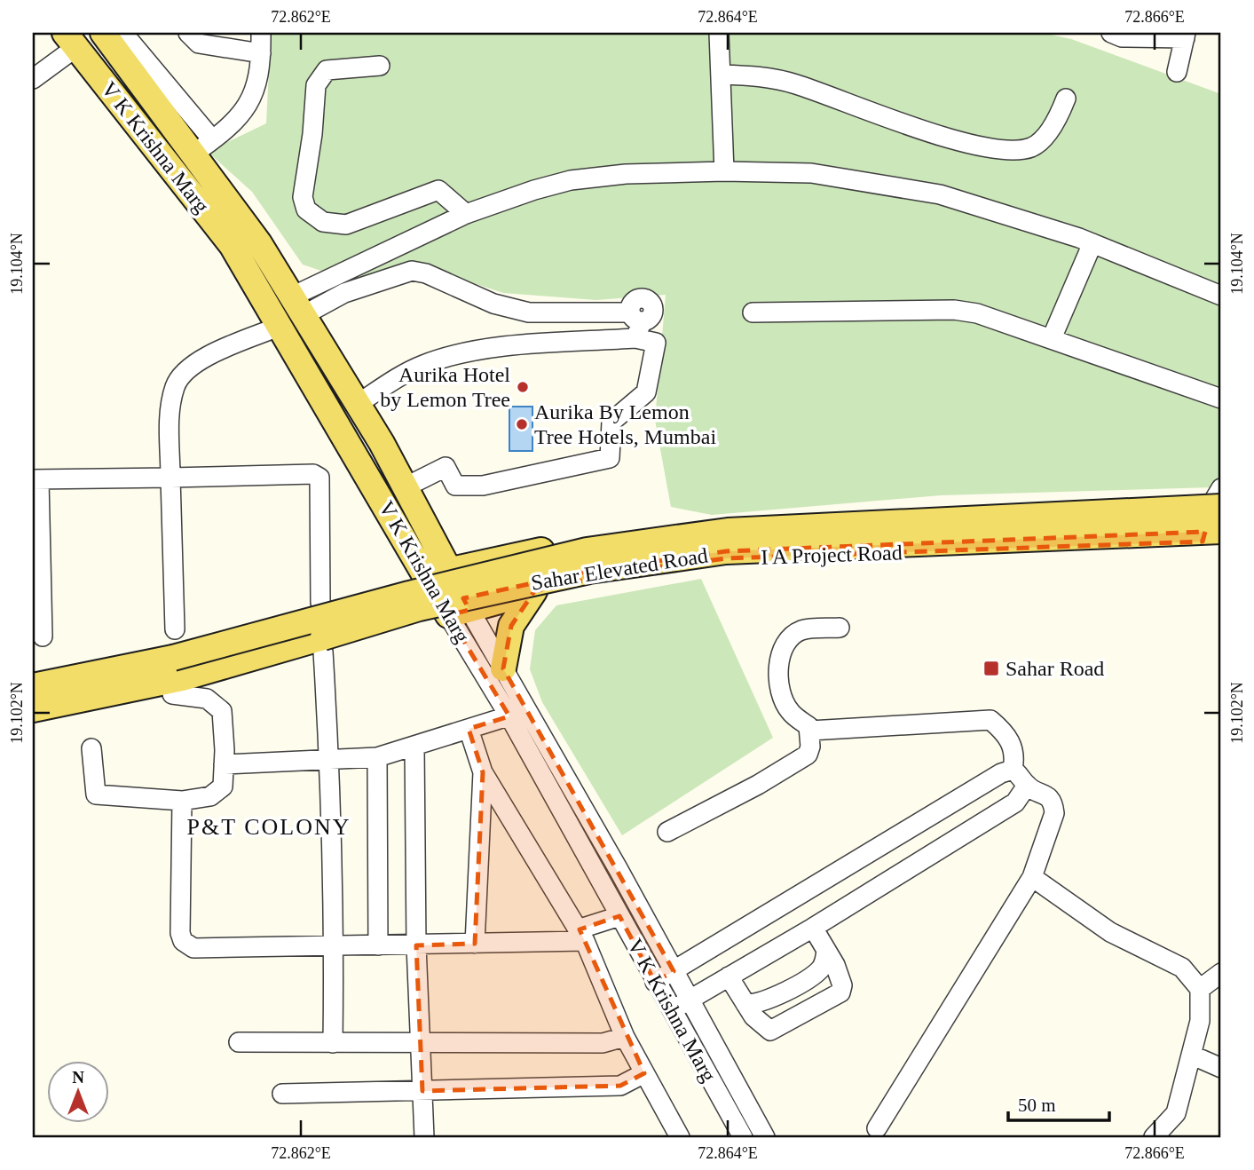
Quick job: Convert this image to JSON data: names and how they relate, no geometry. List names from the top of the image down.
{
  "streets": {
    "main road": ["V K Krishna Marg", "I A Project Road", "Sahar Elevated Road"]
  },
  "crossings": [
    ["V K Krishna Marg", "I A Project Road"],
    ["I A Project Road", "Sahar Elevated Road"]
  ],
  "districts": ["P&T COLONY"],
  "places": {
    "other": ["Aurika Hotel by Lemon Tree", "Aurika By Lemon Tree Hotels, Mumbai"],
    "transit": ["Sahar Road"]
  },
  "scale_bar": "50 m",
  "north": "top",
  "coordinates": [
    "72.862°E",
    "72.864°E",
    "72.866°E",
    "19.104°N",
    "19.102°N"
  ]
}
